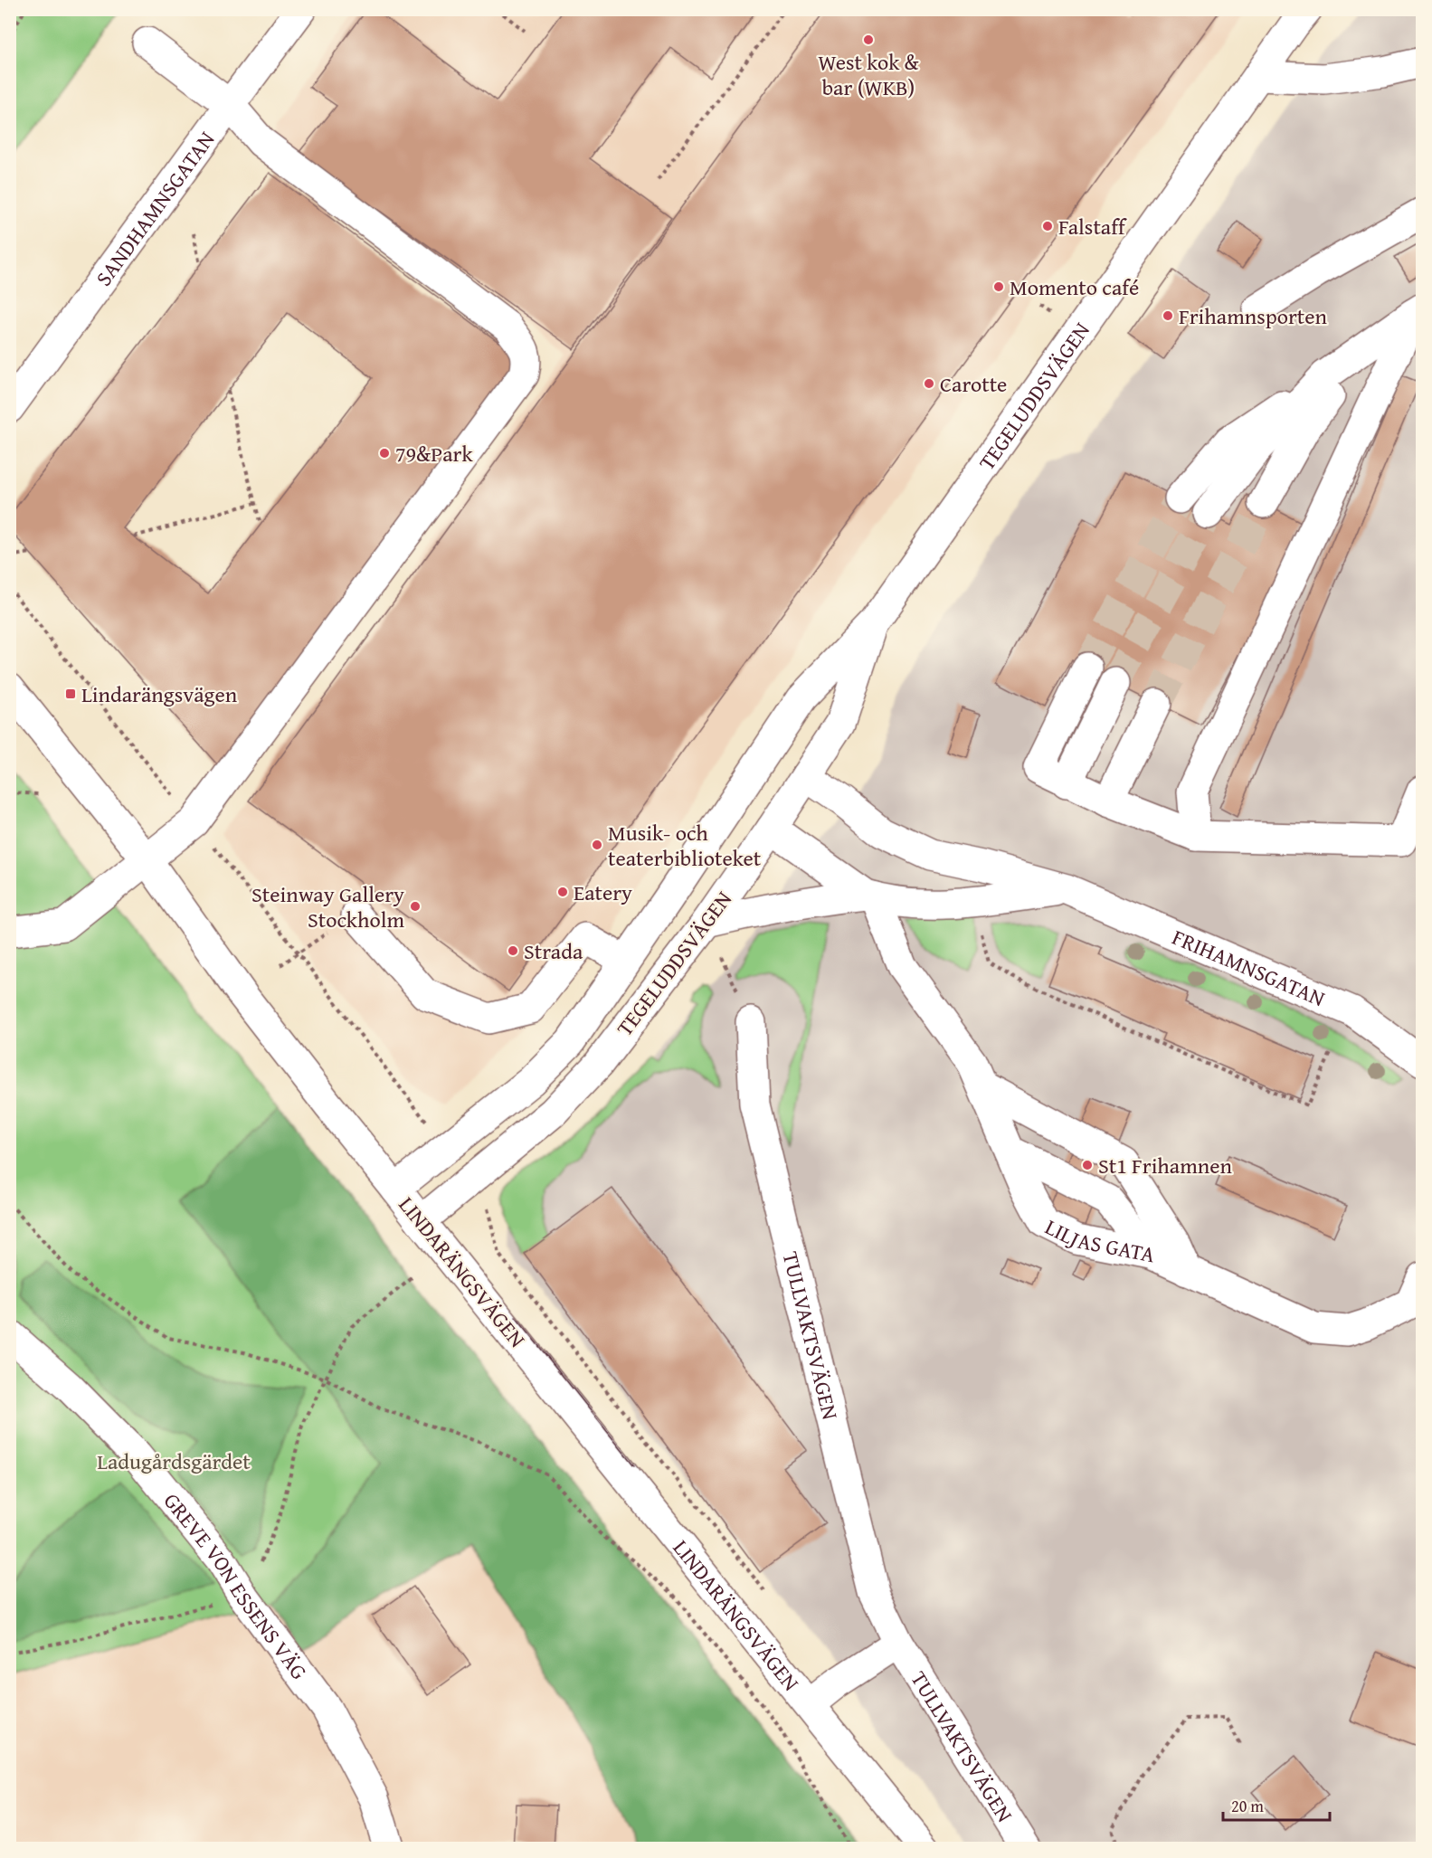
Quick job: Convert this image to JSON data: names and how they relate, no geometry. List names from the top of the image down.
{
  "streets": {
    "street": [
      "SANDHAMNSGATAN",
      "TEGELUDDSVÄGEN",
      "FRIHAMNSGATAN",
      "LILJAS GATA",
      "LINDARÄNGSVÄGEN",
      "TULLVAKTSVÄGEN",
      "GREVE VON ESSENS VÄG"
    ]
  },
  "crossings": [
    ["TEGELUDDSVÄGEN", "FRIHAMNSGATAN"],
    ["TEGELUDDSVÄGEN", "LINDARÄNGSVÄGEN"]
  ],
  "parks": ["Ladugårdsgärdet"],
  "places": {
    "other": [
      "West kok & bar (WKB)",
      "Falstaff",
      "Momento café",
      "Frihamnsporten",
      "Carotte",
      "79&Park",
      "Musik- och teaterbiblioteket",
      "Eatery",
      "Steinway Gallery Stockholm",
      "Strada",
      "St1 Frihamnen"
    ],
    "transit": ["Lindarängsvägen"]
  },
  "scale_bar": "20 m"
}
